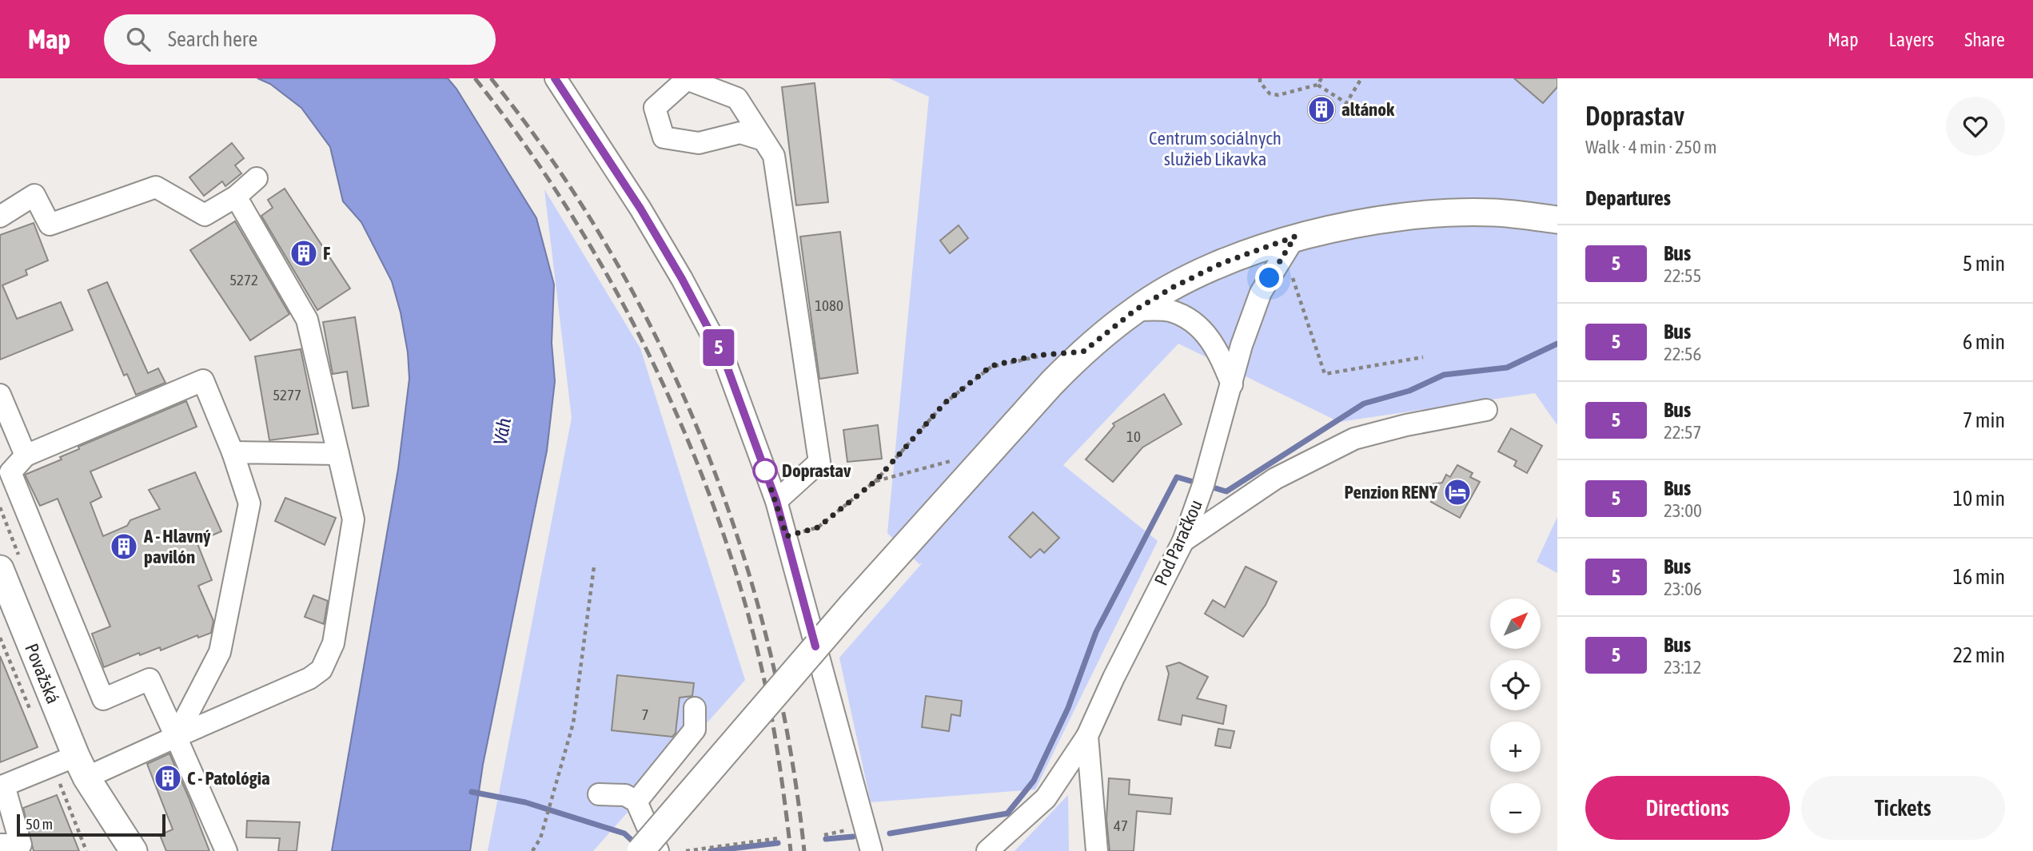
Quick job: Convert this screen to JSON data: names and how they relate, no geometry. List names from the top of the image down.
{
  "streets": {
    "main road": ["Považská"],
    "street": ["Pod Paračkou"]
  },
  "water": ["Váh"],
  "parks": ["Centrum sociálnych služieb Likavka"],
  "places": {
    "building": [
      "altánok",
      "F",
      "A - Hlavný pavilón",
      "C - Patológia"
    ],
    "other": ["Doprastav"],
    "hotel": ["Penzion RENY"]
  },
  "lines": ["bus line 5"],
  "house_numbers": [
    "5272",
    "1080",
    "5277",
    "10",
    "7",
    "47"
  ],
  "scale_bar": "50 m",
  "north": "top right",
  "page": {
    "header": "Map",
    "search": "Search here",
    "nav": ["Map", "Layers", "Share"],
    "on_map": "5",
    "heading": [
      ["Doprastav", "Walk · 4 min · 250 m"],
      "Departures"
    ],
    "list": [
      {
        "mark": "5",
        "name": "Bus",
        "note": "22:55",
        "value": "5 min"
      },
      {
        "mark": "5",
        "name": "Bus",
        "note": "22:56",
        "value": "6 min"
      },
      {
        "mark": "5",
        "name": "Bus",
        "note": "22:57",
        "value": "7 min"
      },
      {
        "mark": "5",
        "name": "Bus",
        "note": "23:00",
        "value": "10 min"
      },
      {
        "mark": "5",
        "name": "Bus",
        "note": "23:06",
        "value": "16 min"
      },
      {
        "mark": "5",
        "name": "Bus",
        "note": "23:12",
        "value": "22 min"
      }
    ],
    "map_buttons": ["+", "−"],
    "buttons": ["Directions", "Tickets"],
    "scale": "50 m"
  }
}
